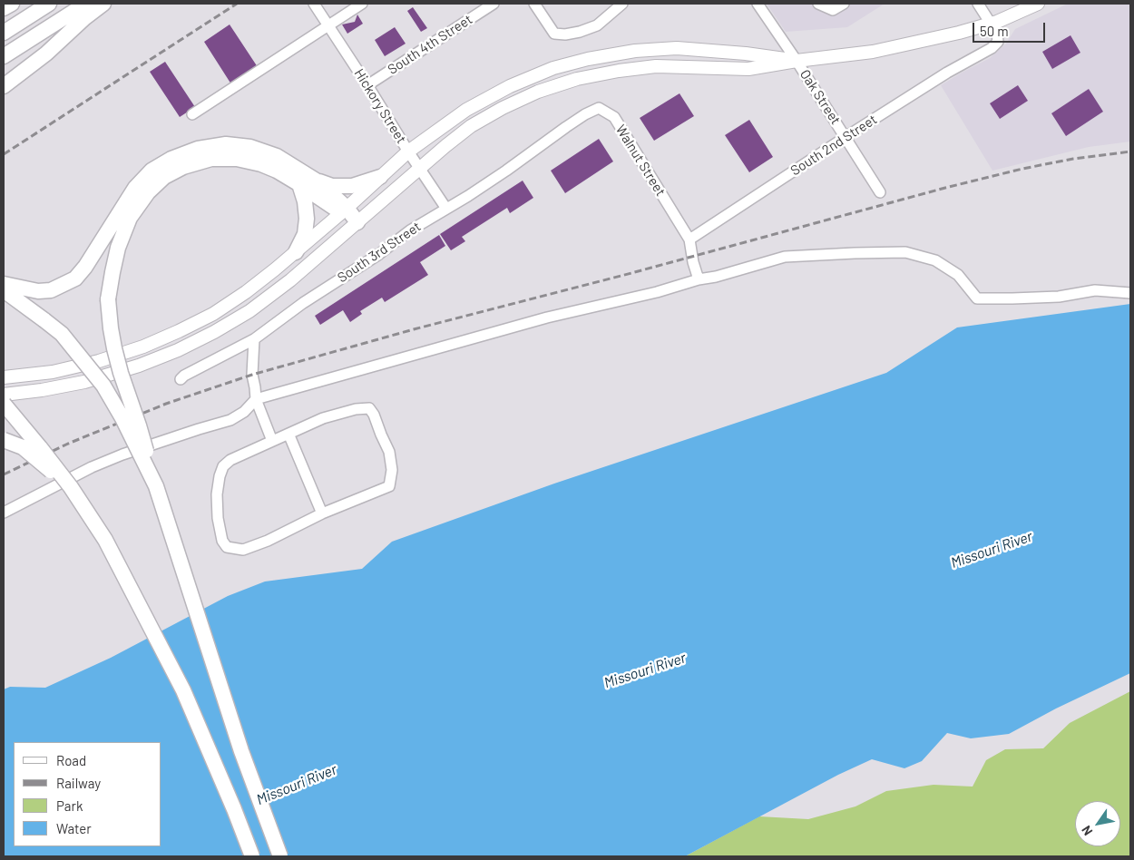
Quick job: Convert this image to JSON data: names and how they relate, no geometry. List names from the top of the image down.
{
  "streets": {
    "street": [
      "South 4th Street",
      "Oak Street",
      "Hickory Street",
      "South 2nd Street",
      "Walnut Street",
      "South 3rd Street"
    ]
  },
  "crossings": [
    ["South 4th Street", "Hickory Street"],
    ["Oak Street", "South 2nd Street"],
    ["Hickory Street", "South 3rd Street"],
    ["South 2nd Street", "Walnut Street"],
    ["Walnut Street", "South 3rd Street"]
  ],
  "water": ["Missouri River"],
  "legend": [
    "Road",
    "Railway",
    "Park",
    "Water"
  ],
  "scale_bar": "50 m",
  "north": "bottom left"
}
